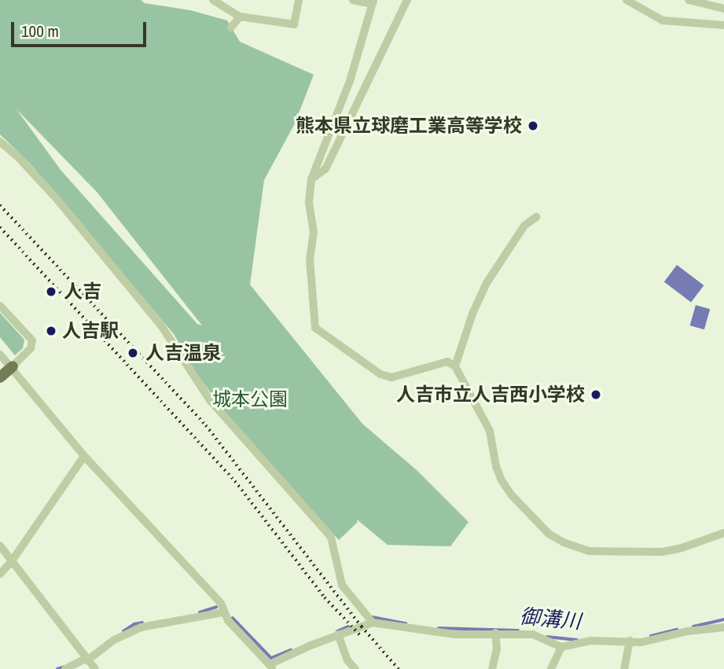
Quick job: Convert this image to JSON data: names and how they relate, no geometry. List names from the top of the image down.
{
  "water": ["御溝川"],
  "parks": ["城本公園"],
  "places": [
    "熊本県立球磨工業高等学校",
    "人吉",
    "人吉駅",
    "人吉温泉",
    "人吉市立人吉西小学校"
  ],
  "scale_bar": "100 m"
}
